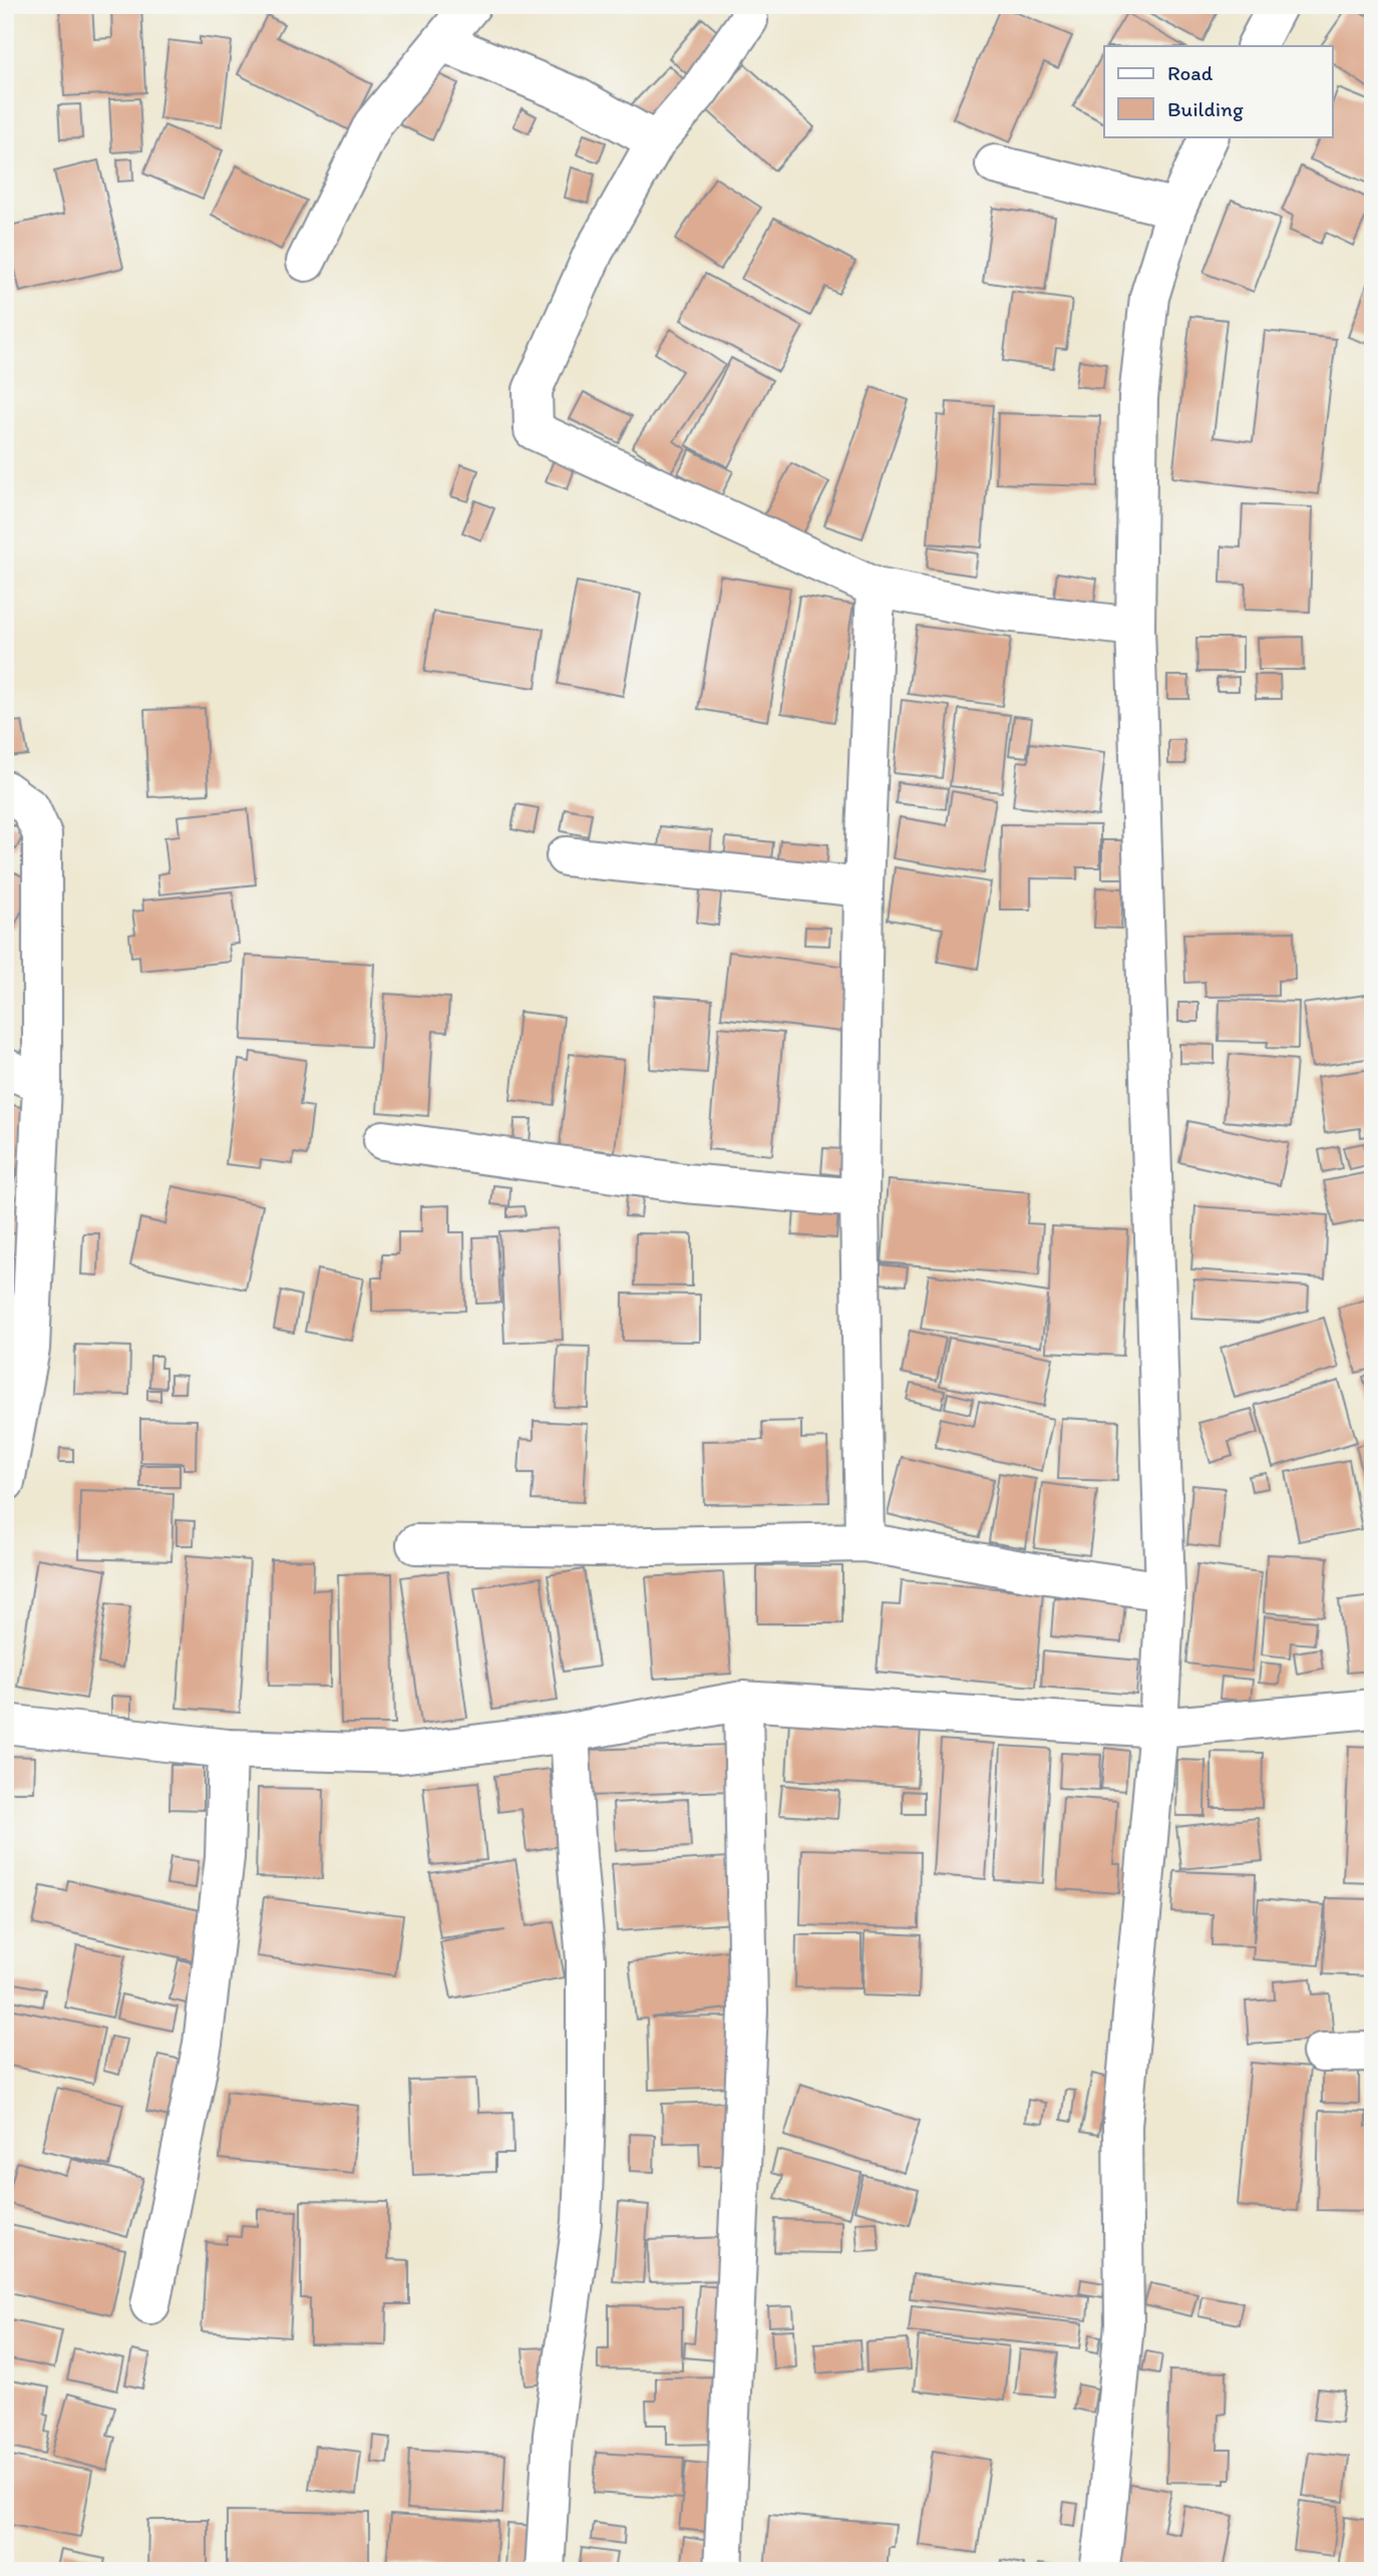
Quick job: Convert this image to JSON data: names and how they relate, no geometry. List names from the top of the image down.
{
  "legend": ["Road", "Building"]
}
